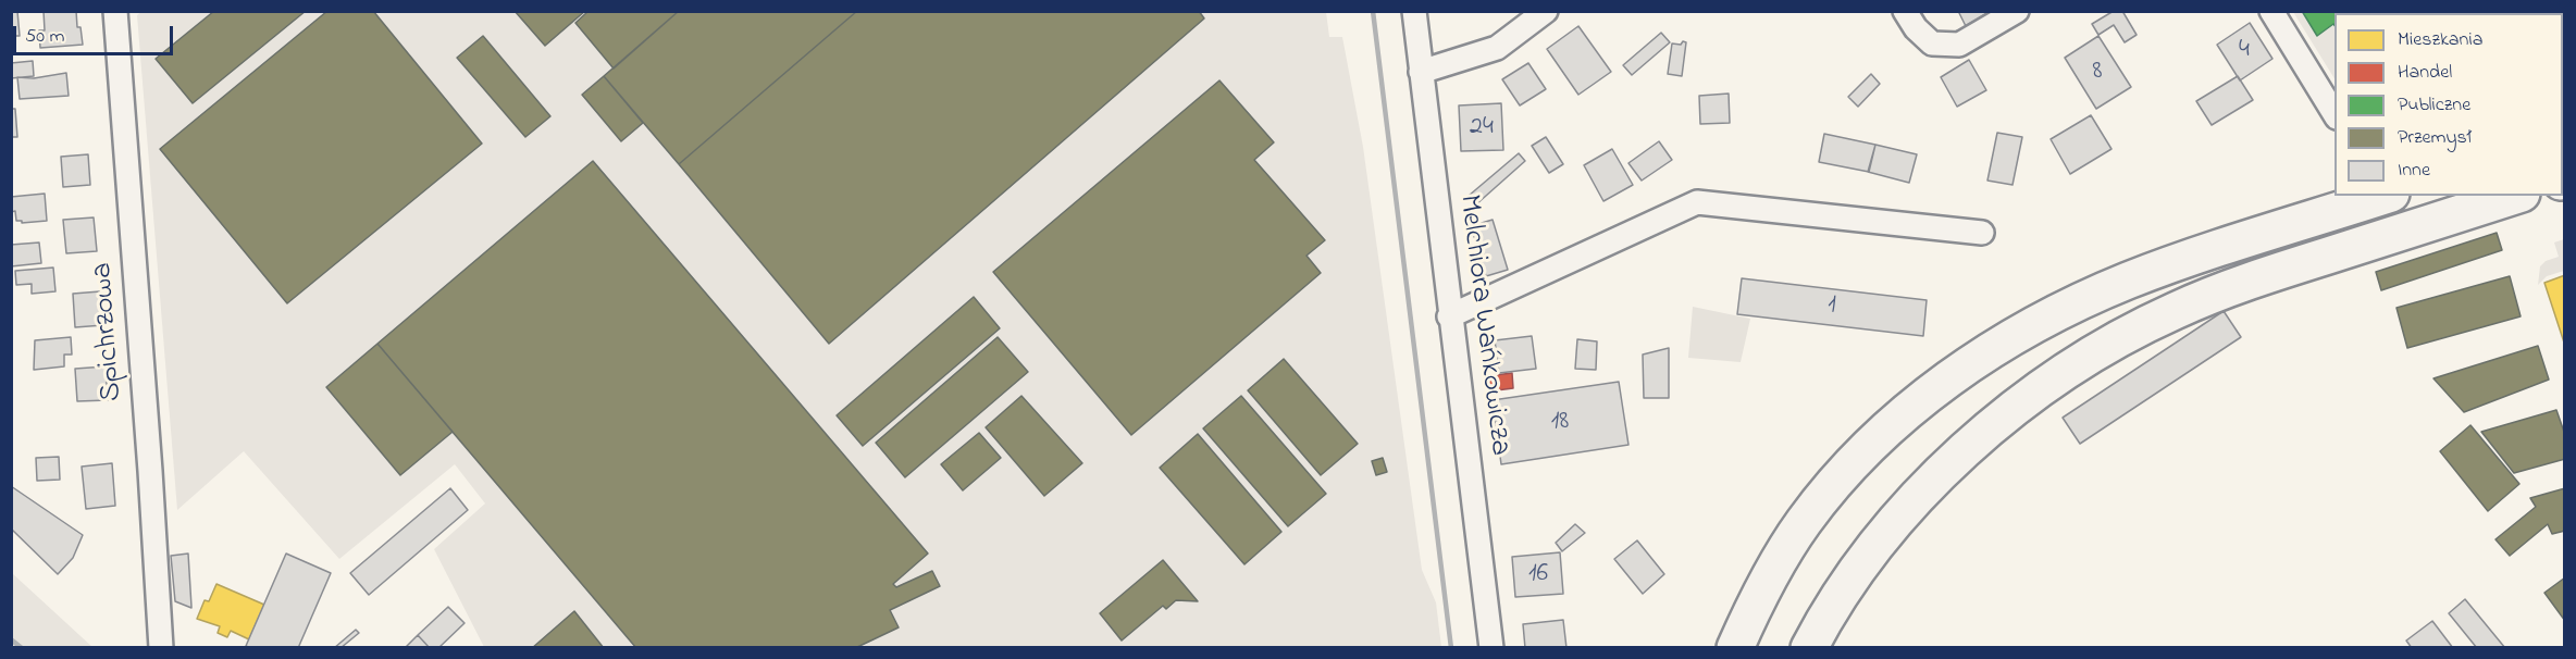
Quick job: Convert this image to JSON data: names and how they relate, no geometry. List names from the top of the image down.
{
  "streets": {
    "street": ["Melchiora Wańkowicza", "Spichrzowa"]
  },
  "house_numbers": [
    "4",
    "8",
    "24",
    "1",
    "18",
    "16"
  ],
  "legend": [
    "Mieszkania",
    "Handel",
    "Publiczne",
    "Przemysł",
    "Inne"
  ],
  "scale_bar": "50 m"
}
